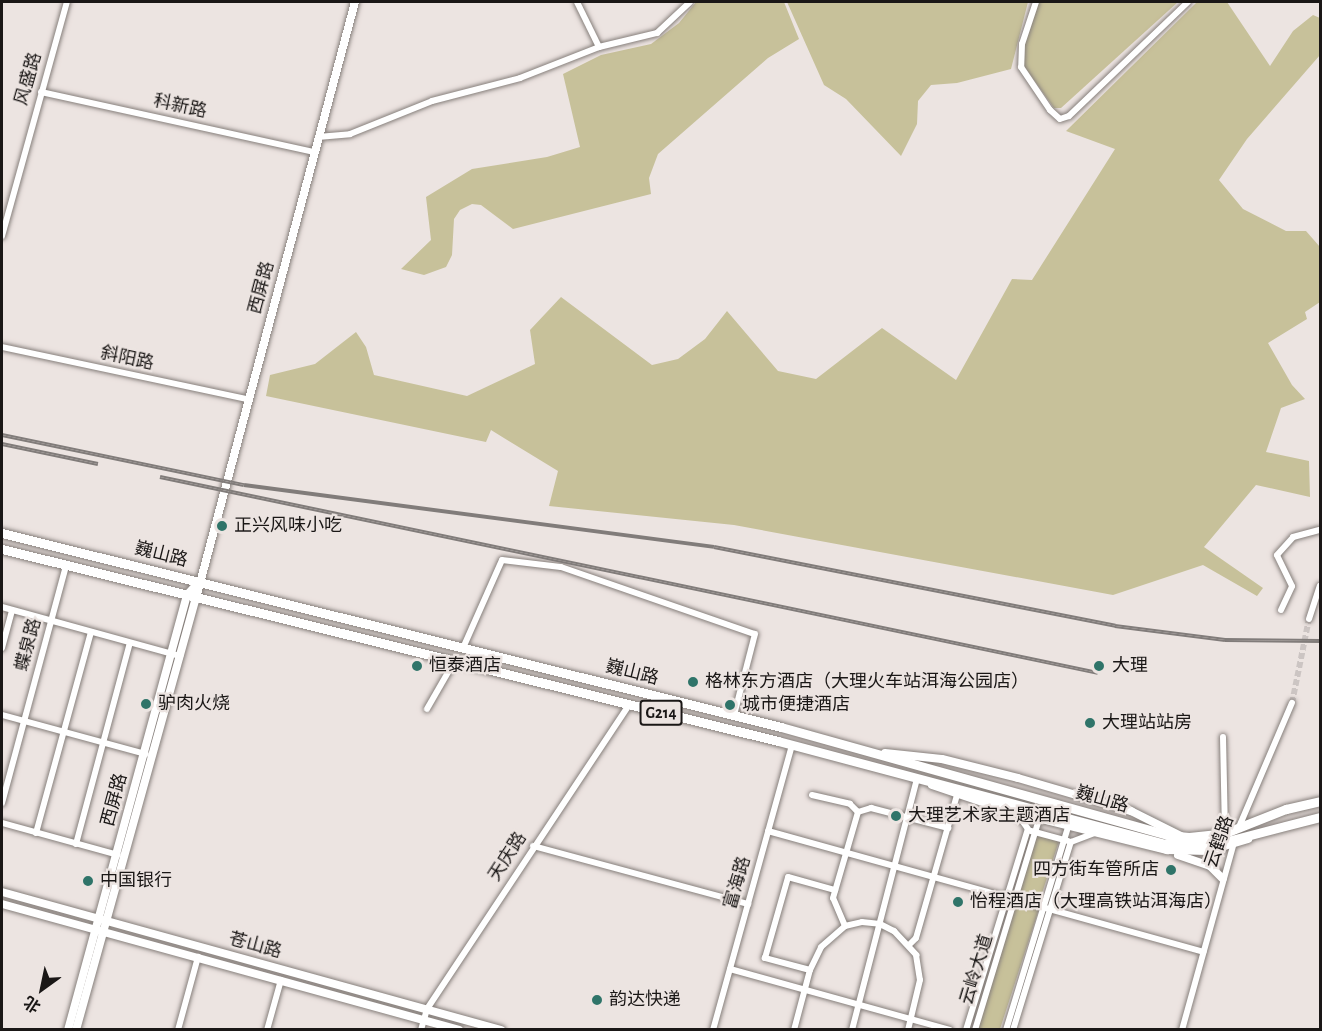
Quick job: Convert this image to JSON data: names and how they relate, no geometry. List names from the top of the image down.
{
  "streets": {
    "highway": ["巍山路", "G214"],
    "main road": ["西屏路", "苍山路"],
    "street": [
      "风盛路",
      "科新路",
      "斜阳路",
      "蝶泉路",
      "云鹤路",
      "天庆路",
      "富海路",
      "云岭大道"
    ]
  },
  "crossings": [
    ["风盛路", "科新路"],
    ["科新路", "西屏路"],
    ["西屏路", "斜阳路"],
    ["西屏路", "巍山路"],
    ["西屏路", "苍山路"],
    ["巍山路", "蝶泉路"],
    ["巍山路", "云鹤路"],
    ["巍山路", "天庆路"],
    ["巍山路", "富海路"],
    ["天庆路", "苍山路"]
  ],
  "places": [
    "正兴风味小吃",
    "恒泰酒店",
    "大理",
    "格林东方酒店（大理火车站洱海公园店）",
    "驴肉火烧",
    "城市便捷酒店",
    "大理站站房",
    "大理艺术家主题酒店",
    "四方街车管所店",
    "中国银行",
    "怡程酒店（大理高铁站洱海店）",
    "韵达快递"
  ],
  "north": "bottom left"
}
